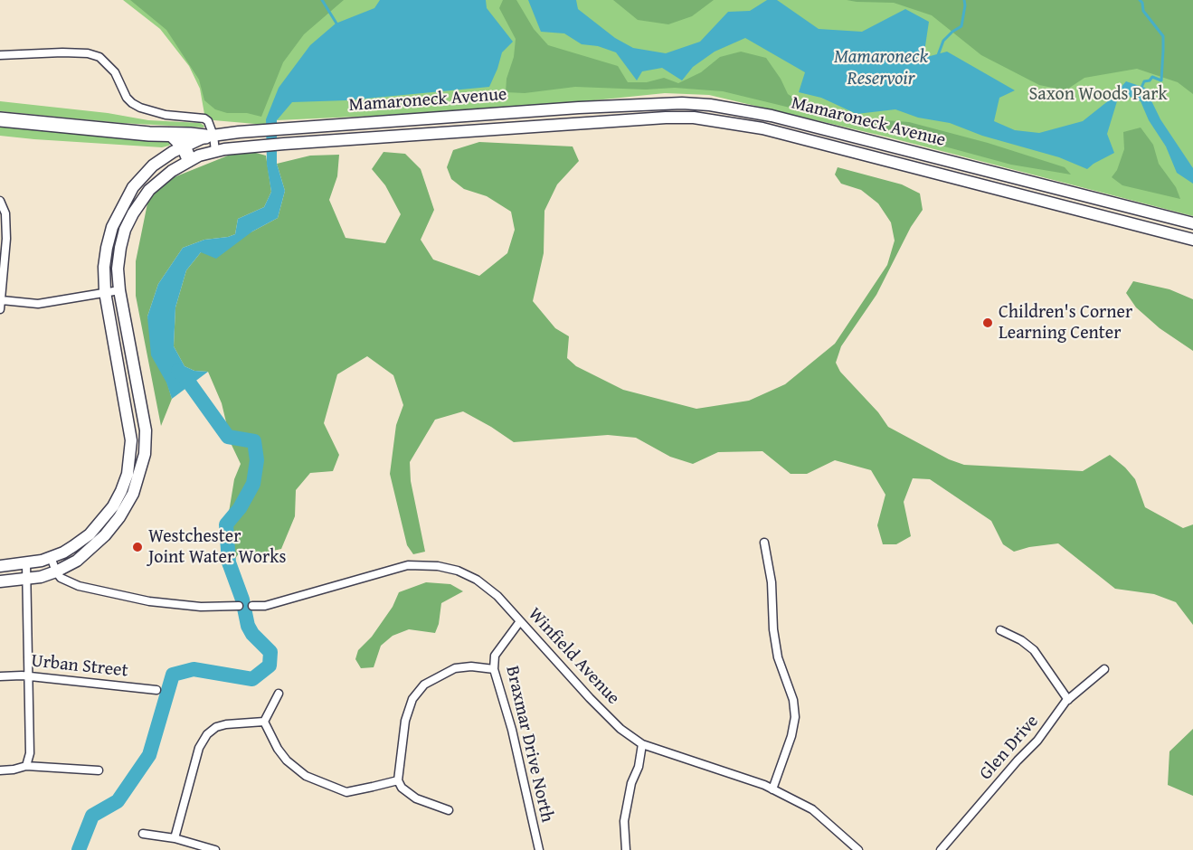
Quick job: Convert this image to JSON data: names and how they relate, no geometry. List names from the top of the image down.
{
  "streets": {
    "main road": ["Mamaroneck Avenue"],
    "street": [
      "Winfield Avenue",
      "Urban Street",
      "Braxmar Drive North",
      "Glen Drive"
    ]
  },
  "crossings": [
    ["Winfield Avenue", "Braxmar Drive North"]
  ],
  "water": ["Mamaroneck Reservoir"],
  "parks": ["Saxon Woods Park"],
  "places": ["Children's Corner Learning Center", "Westchester Joint Water Works"]
}
